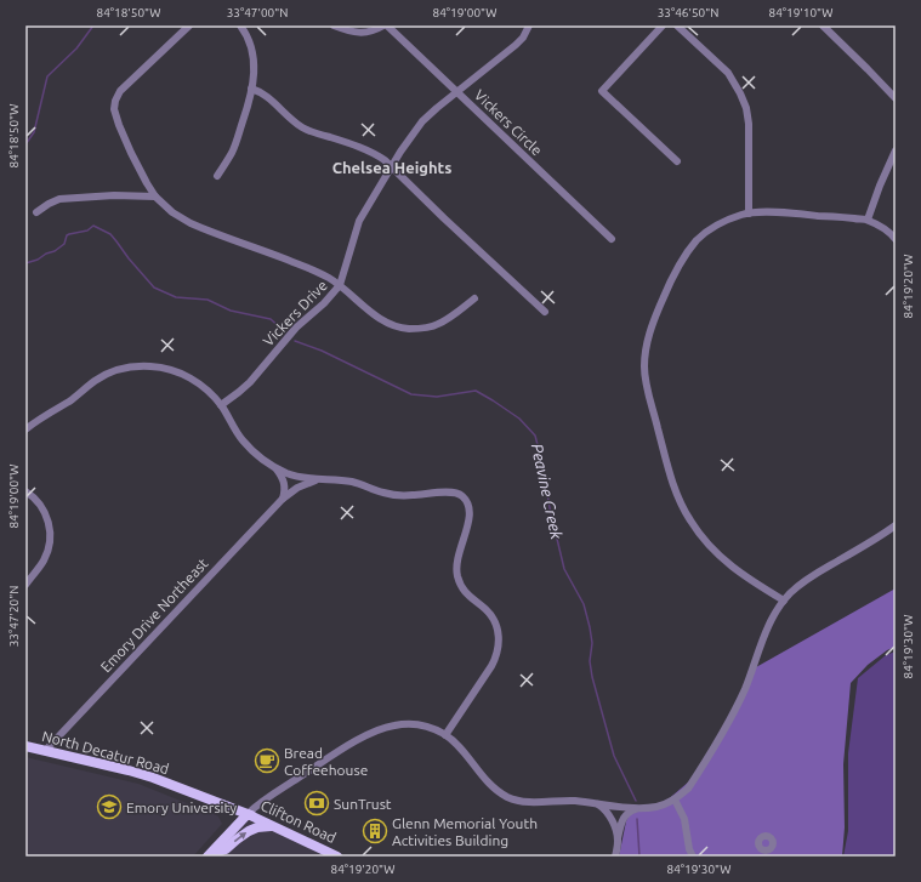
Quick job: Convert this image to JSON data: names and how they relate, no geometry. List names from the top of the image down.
{
  "streets": {
    "main road": ["North Decatur Road", "Clifton Road"],
    "street": ["Vickers Circle", "Vickers Drive", "Emory Drive Northeast"]
  },
  "crossings": [
    ["Vickers Circle", "Vickers Drive"],
    ["Emory Drive Northeast", "North Decatur Road"],
    ["North Decatur Road", "Clifton Road"]
  ],
  "districts": ["Chelsea Heights"],
  "water": ["Peavine Creek"],
  "places": {
    "cafe": ["Bread Coffeehouse"],
    "bank": ["SunTrust"],
    "school or university": ["Emory University"],
    "building": ["Glenn Memorial Youth Activities Building"]
  },
  "coordinates": [
    "84°18'50\"W",
    "33°47'00\"N",
    "84°19'00\"W",
    "33°46'50\"N",
    "84°19'10\"W",
    "84°19'20\"W",
    "33°47'20\"N",
    "84°19'30\"W"
  ]
}
